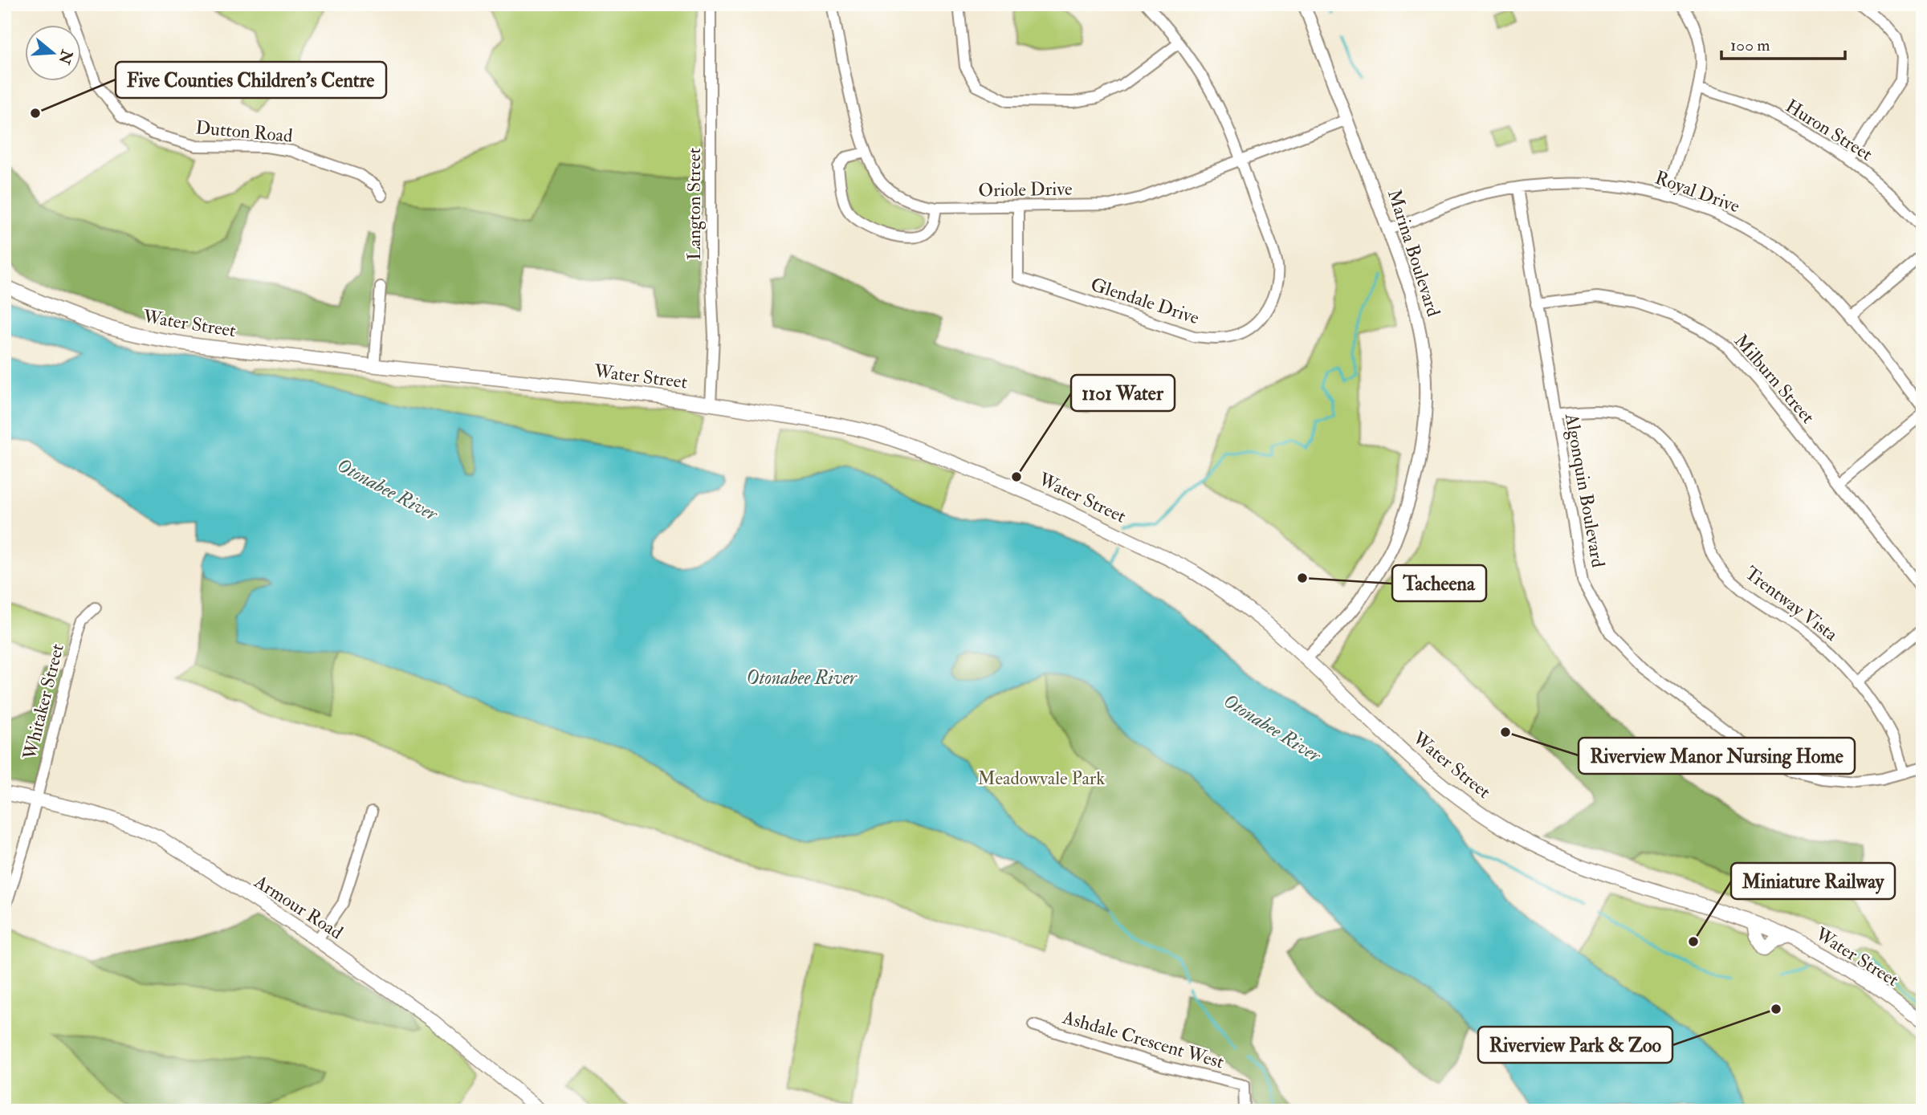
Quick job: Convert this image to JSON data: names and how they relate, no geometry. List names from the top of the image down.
{
  "streets": {
    "main road": ["Water Street", "Armour Road"],
    "street": [
      "Huron Street",
      "Dutton Road",
      "Oriole Drive",
      "Royal Drive",
      "Langton Street",
      "Marina Boulevard",
      "Glendale Drive",
      "Milburn Street",
      "Algonquin Boulevard",
      "Trentway Vista",
      "Whitaker Street",
      "Ashdale Crescent West"
    ]
  },
  "crossings": [
    ["Oriole Drive", "Marina Boulevard"],
    ["Oriole Drive", "Glendale Drive"],
    ["Royal Drive", "Marina Boulevard"],
    ["Royal Drive", "Algonquin Boulevard"],
    ["Langton Street", "Water Street"],
    ["Marina Boulevard", "Water Street"],
    ["Milburn Street", "Algonquin Boulevard"],
    ["Algonquin Boulevard", "Trentway Vista"],
    ["Whitaker Street", "Armour Road"]
  ],
  "water": ["Otonabee River"],
  "parks": ["Meadowvale Park"],
  "places": [
    "Five Counties Children's Centre",
    "1101 Water",
    "Tacheena",
    "Riverview Manor Nursing Home",
    "Miniature Railway",
    "Riverview Park & Zoo"
  ],
  "scale_bar": "100 m",
  "north": "right"
}
